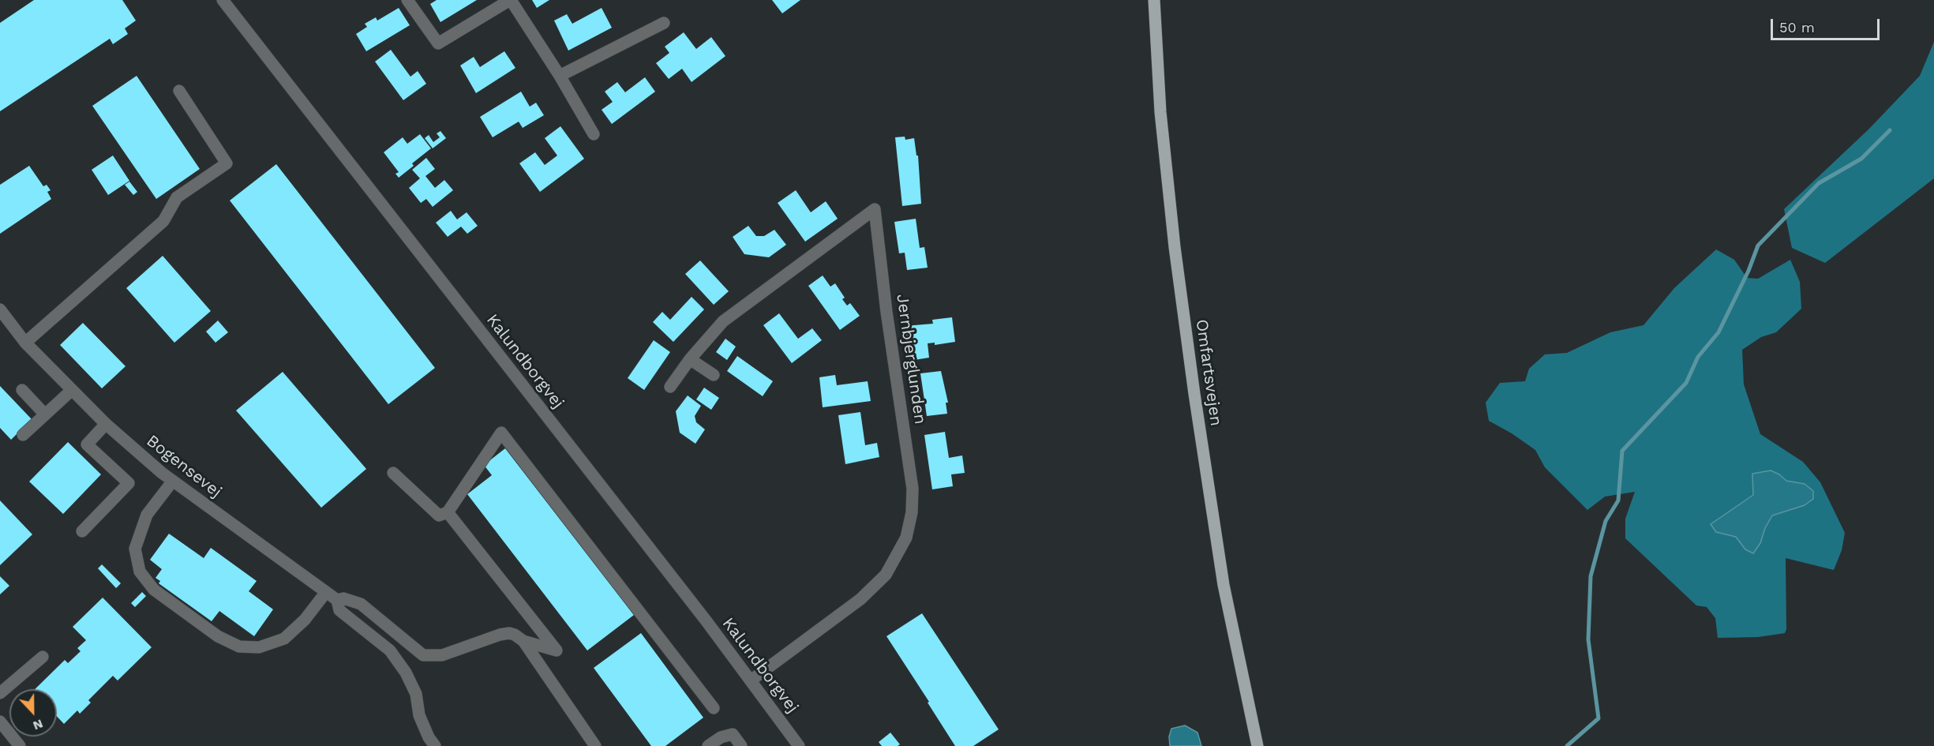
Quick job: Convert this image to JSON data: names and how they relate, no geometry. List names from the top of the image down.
{
  "streets": {
    "main road": ["Omfartsvejen"],
    "street": ["Jernbjerglunden", "Kalundborgvej", "Bogensevej"]
  },
  "crossings": [
    ["Jernbjerglunden", "Kalundborgvej"]
  ],
  "scale_bar": "50 m",
  "north": "bottom"
}
